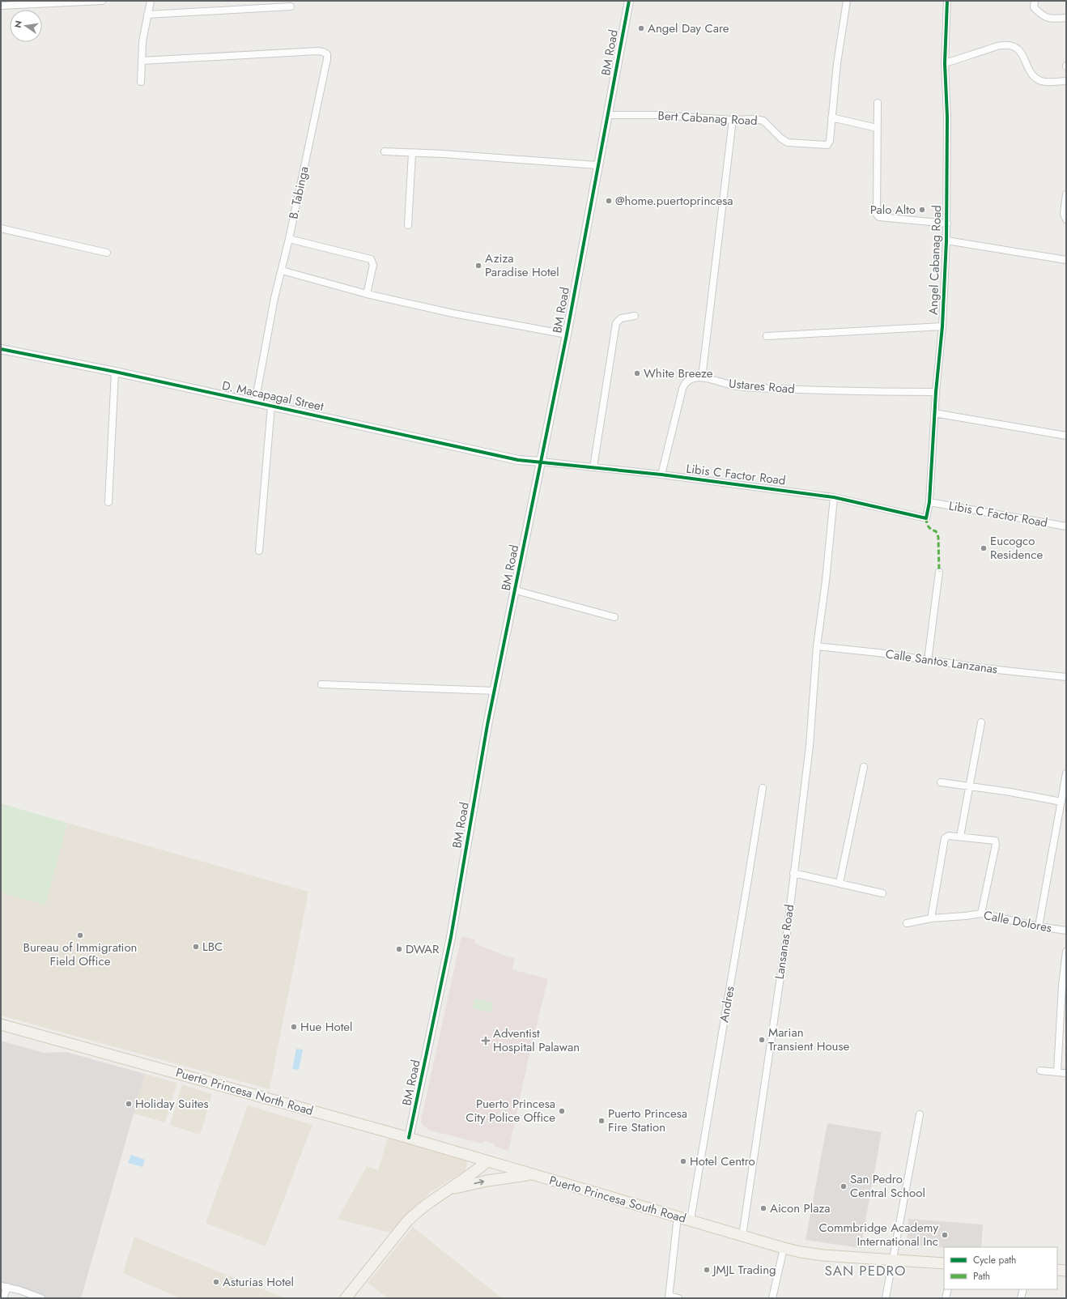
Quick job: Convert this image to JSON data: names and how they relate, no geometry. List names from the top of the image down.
{
  "streets": {
    "main road": ["Puerto Princesa North Road", "Puerto Princesa South Road"],
    "street": [
      "BM Road",
      "Bert Cabanag Road",
      "B. Tabinga",
      "Angel Cabanag Road",
      "Ustares Road",
      "D. Macapagal Street",
      "Libis C Factor Road",
      "Calle Santos Lanzanas",
      "Calle Dolores",
      "Lansanas Road",
      "Andres"
    ]
  },
  "crossings": [
    ["BM Road", "Bert Cabanag Road"],
    ["BM Road", "D. Macapagal Street"],
    ["BM Road", "Libis C Factor Road"],
    ["BM Road", "Puerto Princesa North Road"],
    ["B. Tabinga", "D. Macapagal Street"],
    ["Angel Cabanag Road", "Ustares Road"],
    ["Angel Cabanag Road", "Libis C Factor Road"],
    ["Ustares Road", "Libis C Factor Road"],
    ["D. Macapagal Street", "Libis C Factor Road"],
    ["Libis C Factor Road", "Lansanas Road"],
    ["Calle Santos Lanzanas", "Lansanas Road"],
    ["Lansanas Road", "Puerto Princesa South Road"],
    ["Andres", "Puerto Princesa South Road"],
    ["Puerto Princesa North Road", "Puerto Princesa South Road"]
  ],
  "districts": ["SAN PEDRO"],
  "places": {
    "other": [
      "Angel Day Care",
      "@home.puertoprincesa",
      "Palo Alto",
      "Aziza Paradise Hotel",
      "White Breeze",
      "Eucogco Residence",
      "Bureau of Immigration Field Office",
      "LBC",
      "DWAR",
      "Hue Hotel",
      "Marian Transient House",
      "Holiday Suites",
      "Puerto Princesa City Police Office",
      "Puerto Princesa Fire Station",
      "Hotel Centro",
      "San Pedro Central School",
      "Aicon Plaza",
      "Commbridge Academy International Inc",
      "JMJL Trading",
      "Asturias Hotel"
    ],
    "health": ["Adventist Hospital Palawan"]
  },
  "legend": ["Cycle path", "Path"],
  "north": "left"
}
